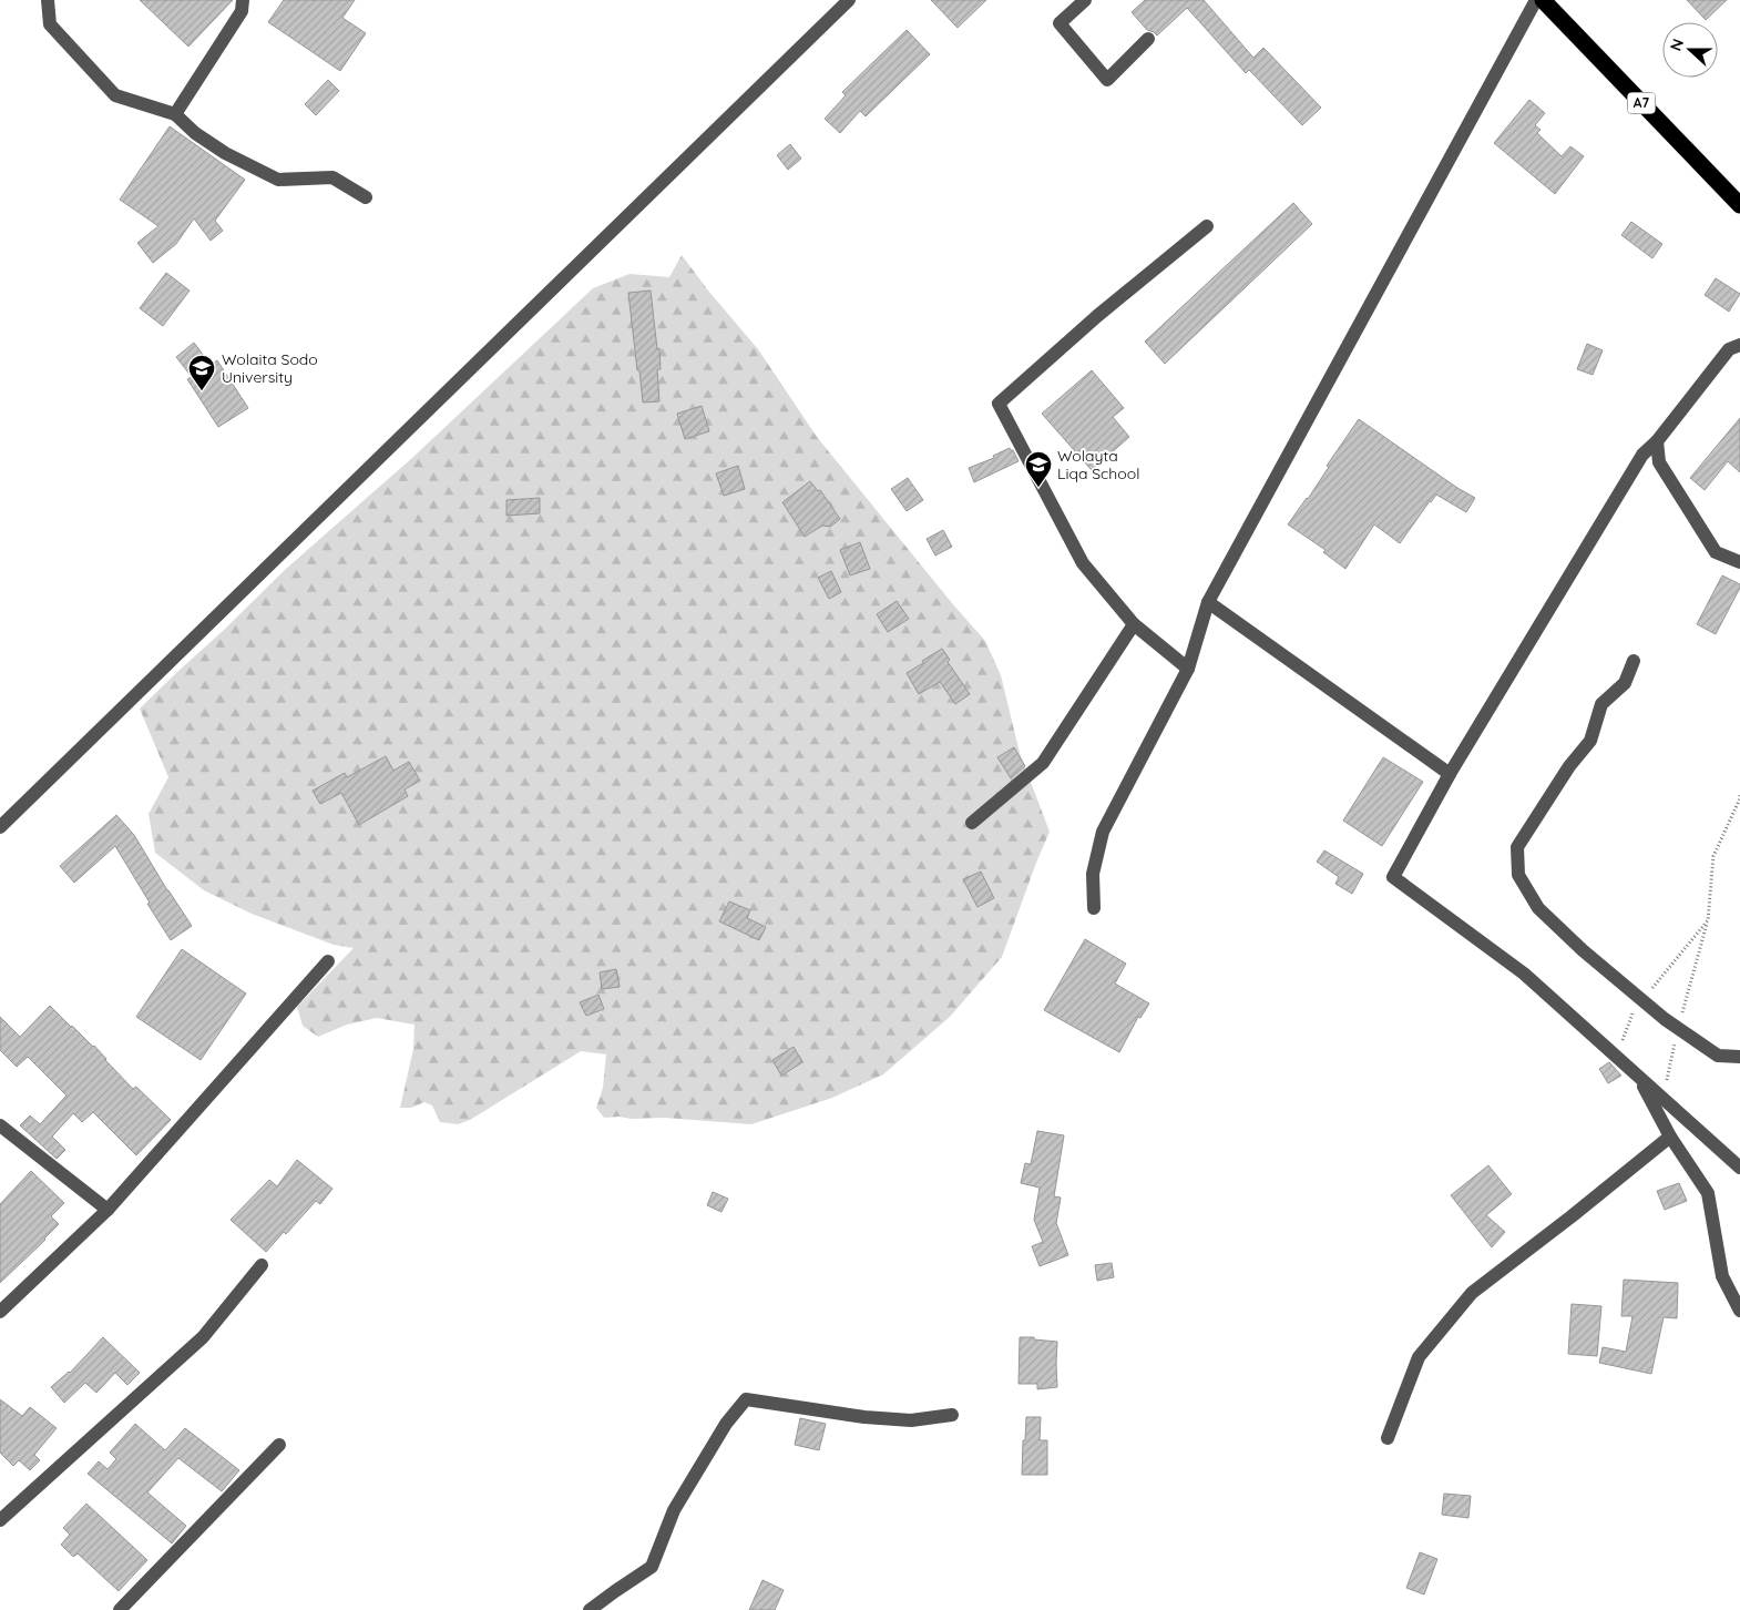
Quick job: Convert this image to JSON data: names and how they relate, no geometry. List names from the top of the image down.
{
  "streets": {
    "highway": ["A7"]
  },
  "places": {
    "school or university": ["Wolaita Sodo University", "Wolayta Liqa School"]
  },
  "north": "left"
}
